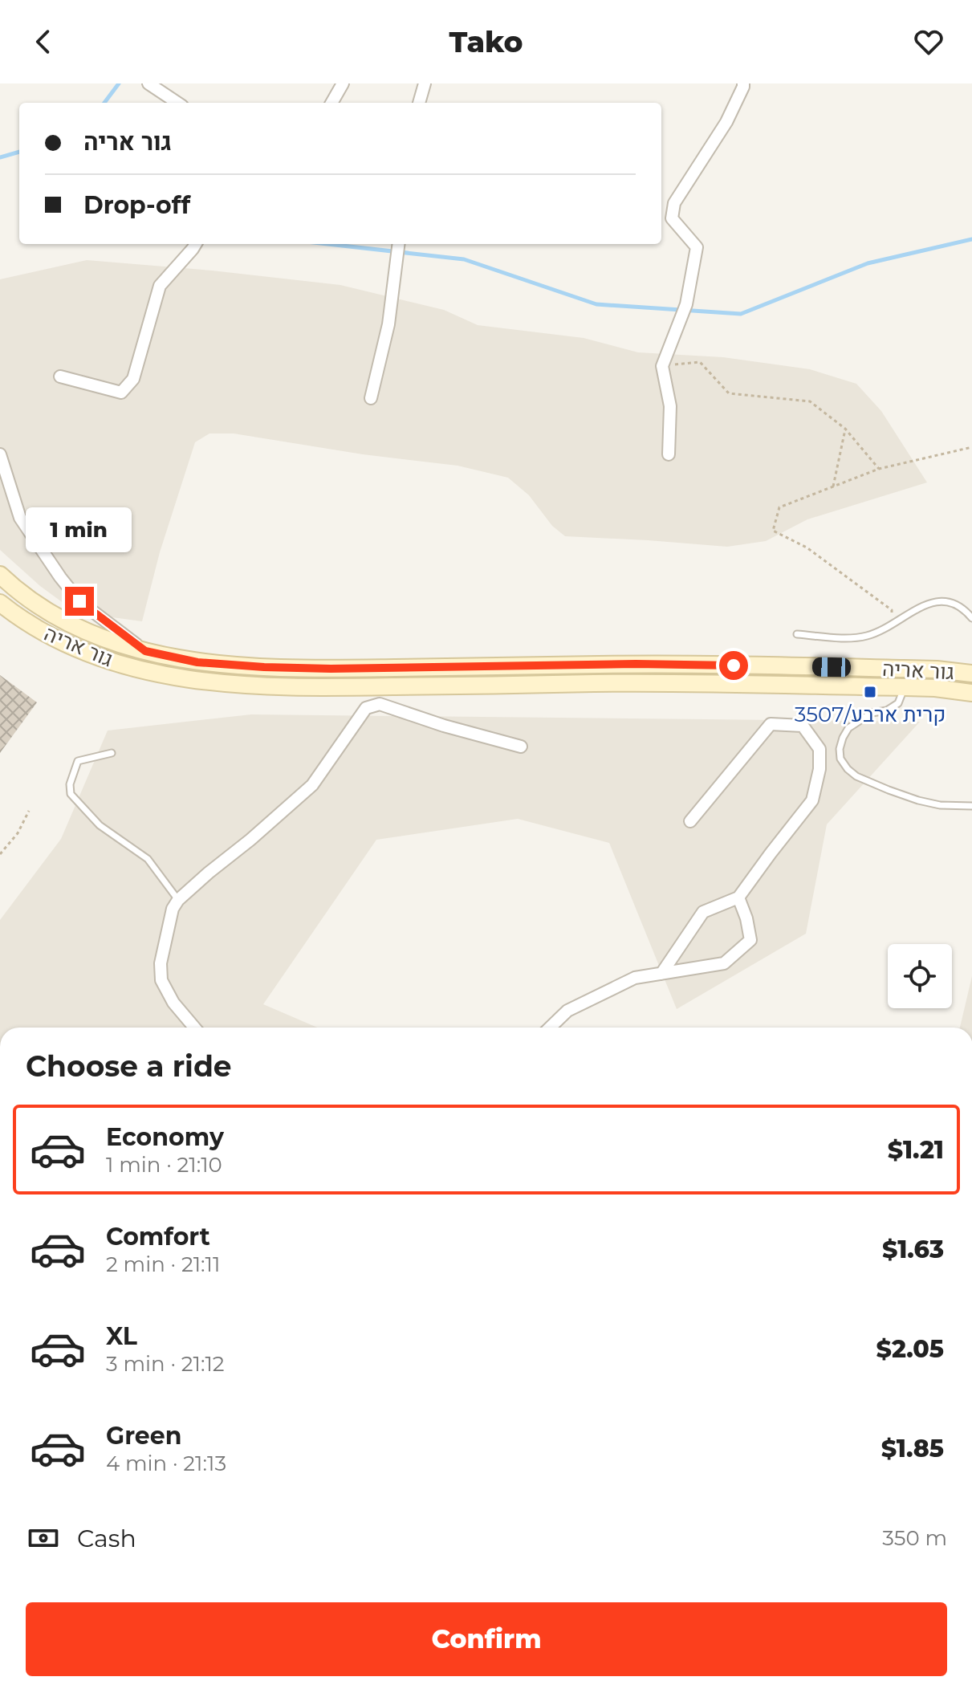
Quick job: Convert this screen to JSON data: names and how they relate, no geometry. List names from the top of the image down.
{
  "streets": {
    "main road": ["גור אריה"]
  },
  "places": {
    "transit": ["קרית ארבע/3507"]
  },
  "page": {
    "header": "Tako",
    "banner": ["גור אריה", "Drop-off"],
    "bubble": "1 min",
    "heading": "Choose a ride",
    "list": [
      {
        "name": "Economy",
        "note": "1 min · 21:10",
        "value": "$1.21"
      },
      {
        "name": "Comfort",
        "note": "2 min · 21:11",
        "value": "$1.63"
      },
      {
        "name": "XL",
        "note": "3 min · 21:12",
        "value": "$2.05"
      },
      {
        "name": "Green",
        "note": "4 min · 21:13",
        "value": "$1.85"
      }
    ],
    "pay": ["Cash", "350 m"],
    "buttons": "Confirm"
  }
}
